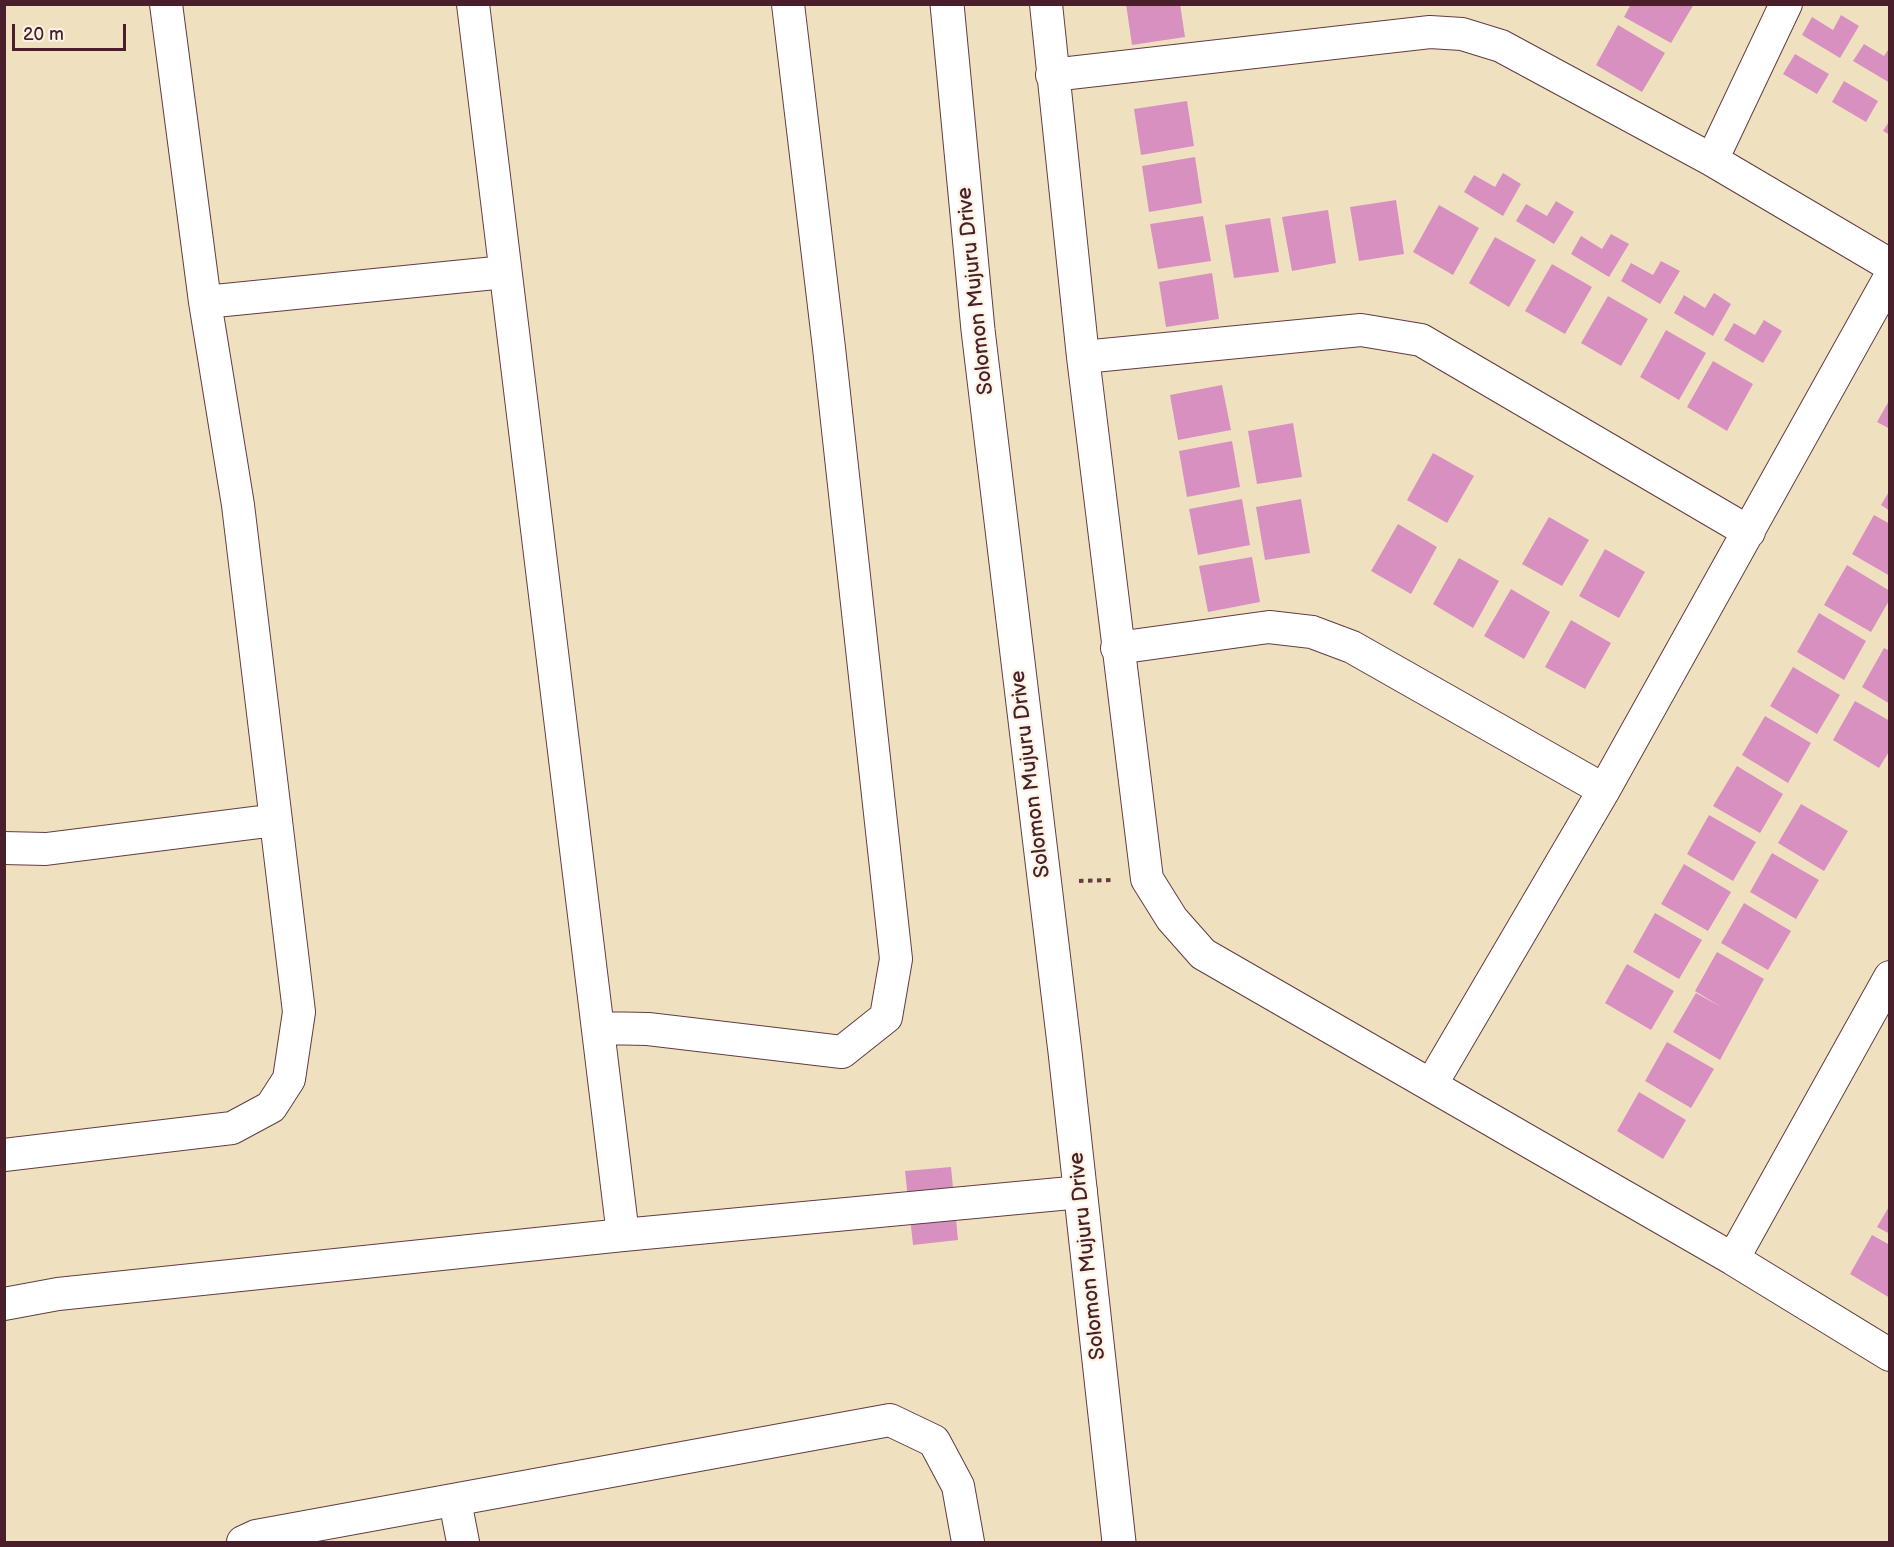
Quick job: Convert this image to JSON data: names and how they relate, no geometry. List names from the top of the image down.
{
  "streets": {
    "street": ["Solomon Mujuru Drive"]
  },
  "scale_bar": "20 m"
}
